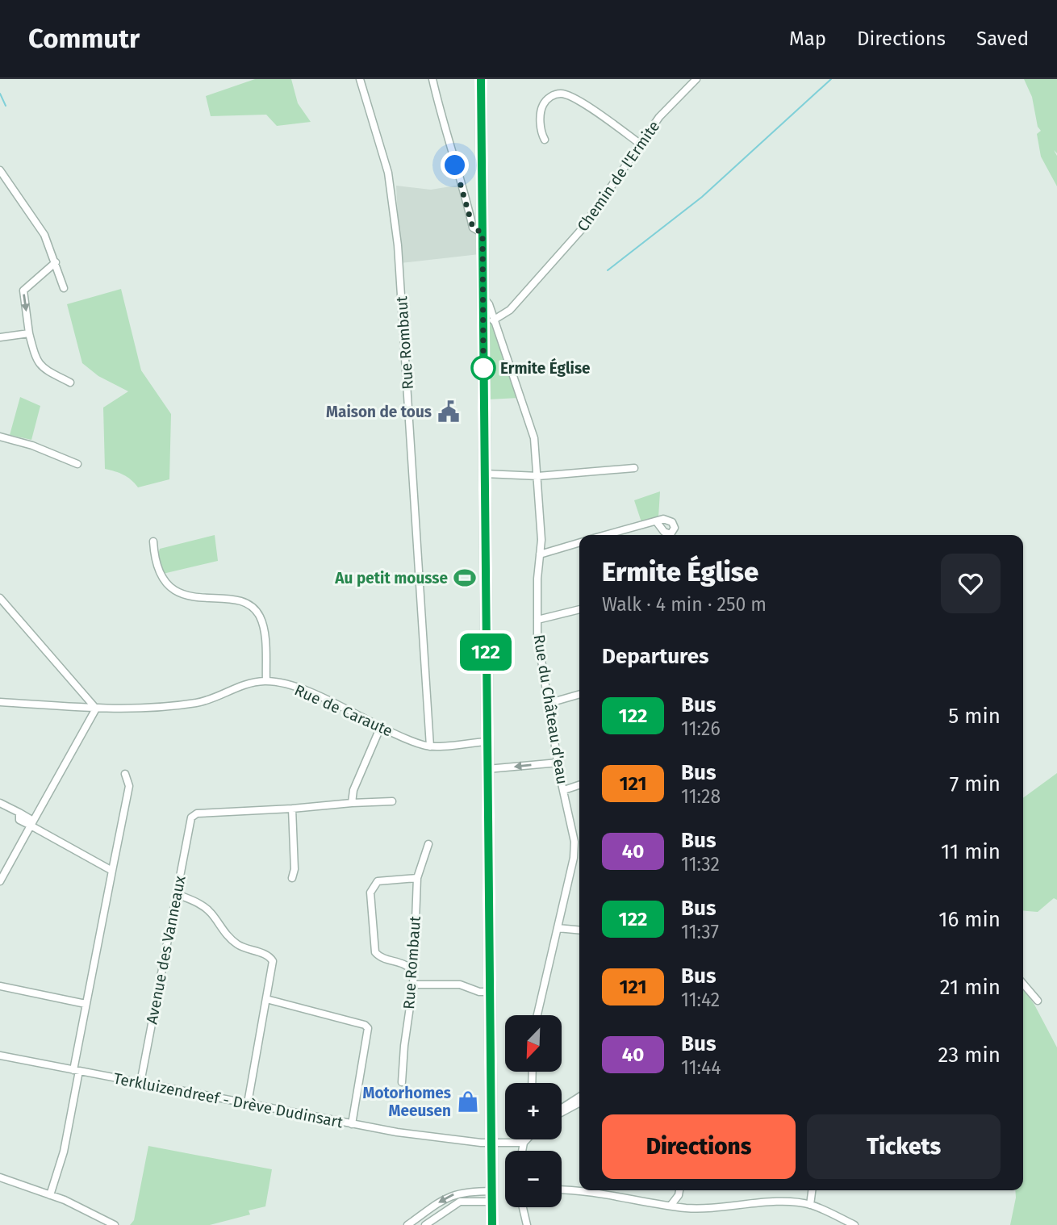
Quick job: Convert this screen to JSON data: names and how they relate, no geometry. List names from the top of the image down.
{
  "streets": {
    "street": [
      "Chemin de l'Ermite",
      "Rue Rombaut",
      "Rue du Château d'eau",
      "Rue de Caraute",
      "Avenue des Vanneaux",
      "Terkluizendreef - Drève Dudinsart"
    ]
  },
  "crossings": [
    ["Chemin de l'Ermite", "Rue du Château d'eau"],
    ["Rue Rombaut", "Rue de Caraute"],
    ["Avenue des Vanneaux", "Terkluizendreef - Drève Dudinsart"]
  ],
  "places": {
    "other": ["Ermite Église"],
    "public building": ["Maison de tous"],
    "sports": ["Au petit mousse"],
    "shop": ["Motorhomes Meeusen"]
  },
  "lines": ["bus line 122"],
  "north": "bottom left",
  "page": {
    "header": "Commutr",
    "nav": ["Map", "Directions", "Saved"],
    "on_map": "122",
    "heading": [
      ["Ermite Église", "Walk · 4 min · 250 m"],
      "Departures"
    ],
    "list": [
      {
        "mark": "122",
        "name": "Bus",
        "note": "11:26",
        "value": "5 min"
      },
      {
        "mark": "121",
        "name": "Bus",
        "note": "11:28",
        "value": "7 min"
      },
      {
        "mark": "40",
        "name": "Bus",
        "note": "11:32",
        "value": "11 min"
      },
      {
        "mark": "122",
        "name": "Bus",
        "note": "11:37",
        "value": "16 min"
      },
      {
        "mark": "121",
        "name": "Bus",
        "note": "11:42",
        "value": "21 min"
      },
      {
        "mark": "40",
        "name": "Bus",
        "note": "11:44",
        "value": "23 min"
      }
    ],
    "map_buttons": ["+", "−"],
    "buttons": ["Directions", "Tickets"]
  }
}
